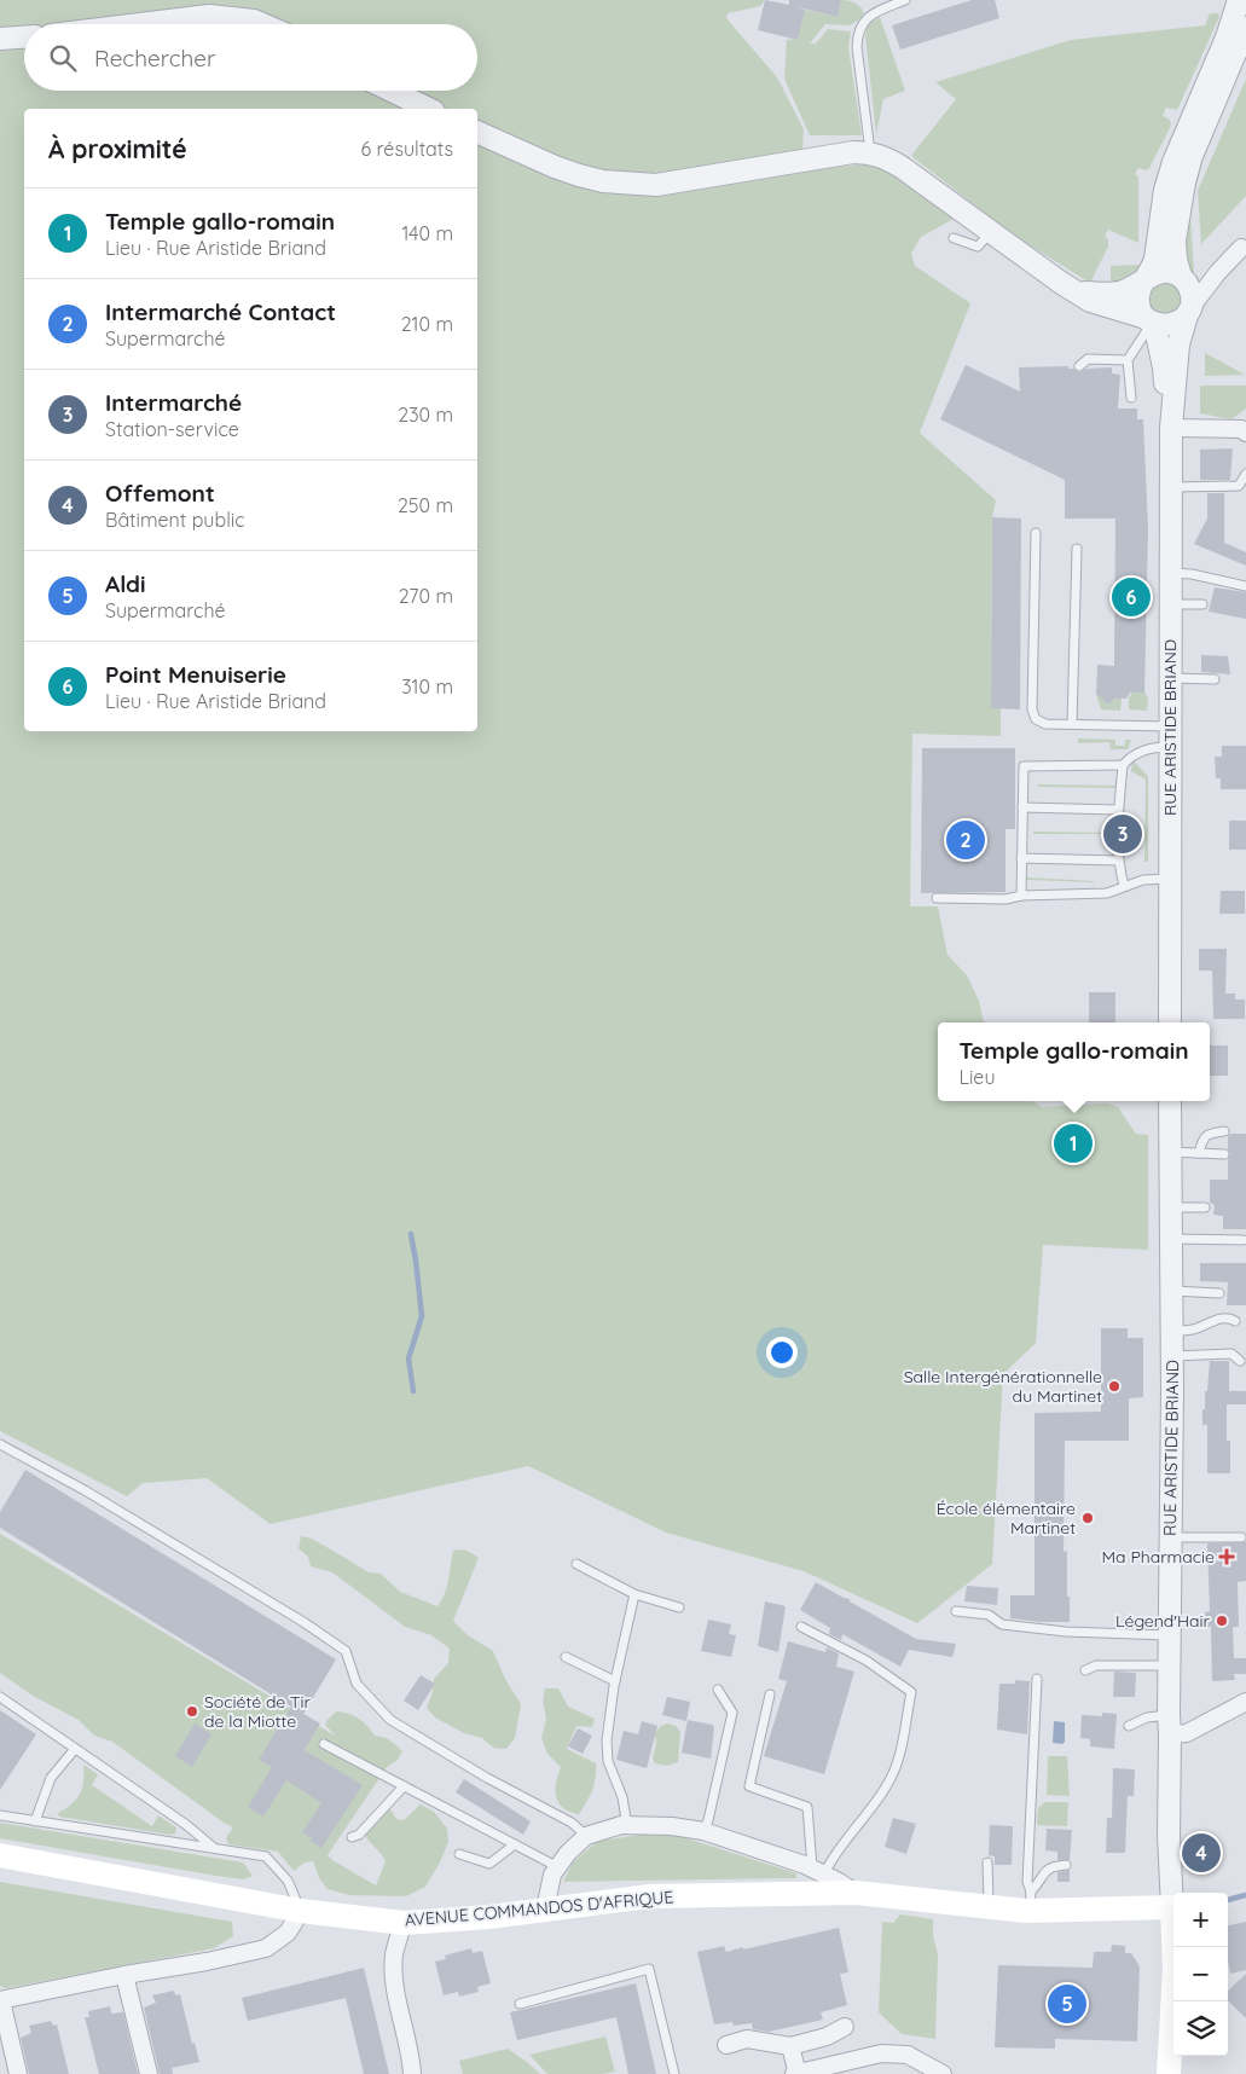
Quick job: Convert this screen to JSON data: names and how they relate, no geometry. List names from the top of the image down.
{
  "streets": {
    "main road": ["AVENUE COMMANDOS D'AFRIQUE"],
    "street": ["RUE ARISTIDE BRIAND"]
  },
  "crossings": [
    ["RUE ARISTIDE BRIAND", "AVENUE COMMANDOS D'AFRIQUE"]
  ],
  "places": {
    "other": [
      "Salle Intergénérationnelle du Martinet",
      "École élémentaire Martinet",
      "Légend'Hair",
      "Société de Tir de la Miotte"
    ],
    "health": ["Ma Pharmacie"]
  },
  "page": {
    "search": "Rechercher",
    "heading": ["À proximité", "6 résultats"],
    "list": [
      {
        "mark": "1",
        "name": "Temple gallo-romain",
        "note": "Lieu · Rue Aristide Briand",
        "value": "140 m"
      },
      {
        "mark": "2",
        "name": "Intermarché Contact",
        "note": "Supermarché",
        "value": "210 m"
      },
      {
        "mark": "3",
        "name": "Intermarché",
        "note": "Station-service",
        "value": "230 m"
      },
      {
        "mark": "4",
        "name": "Offemont",
        "note": "Bâtiment public",
        "value": "250 m"
      },
      {
        "mark": "5",
        "name": "Aldi",
        "note": "Supermarché",
        "value": "270 m"
      },
      {
        "mark": "6",
        "name": "Point Menuiserie",
        "note": "Lieu · Rue Aristide Briand",
        "value": "310 m"
      }
    ],
    "pins": [
      "6",
      "3",
      "2",
      "1",
      "4",
      "5"
    ],
    "popup": ["Temple gallo-romain", "Lieu"],
    "map_buttons": ["+", "−"]
  }
}
